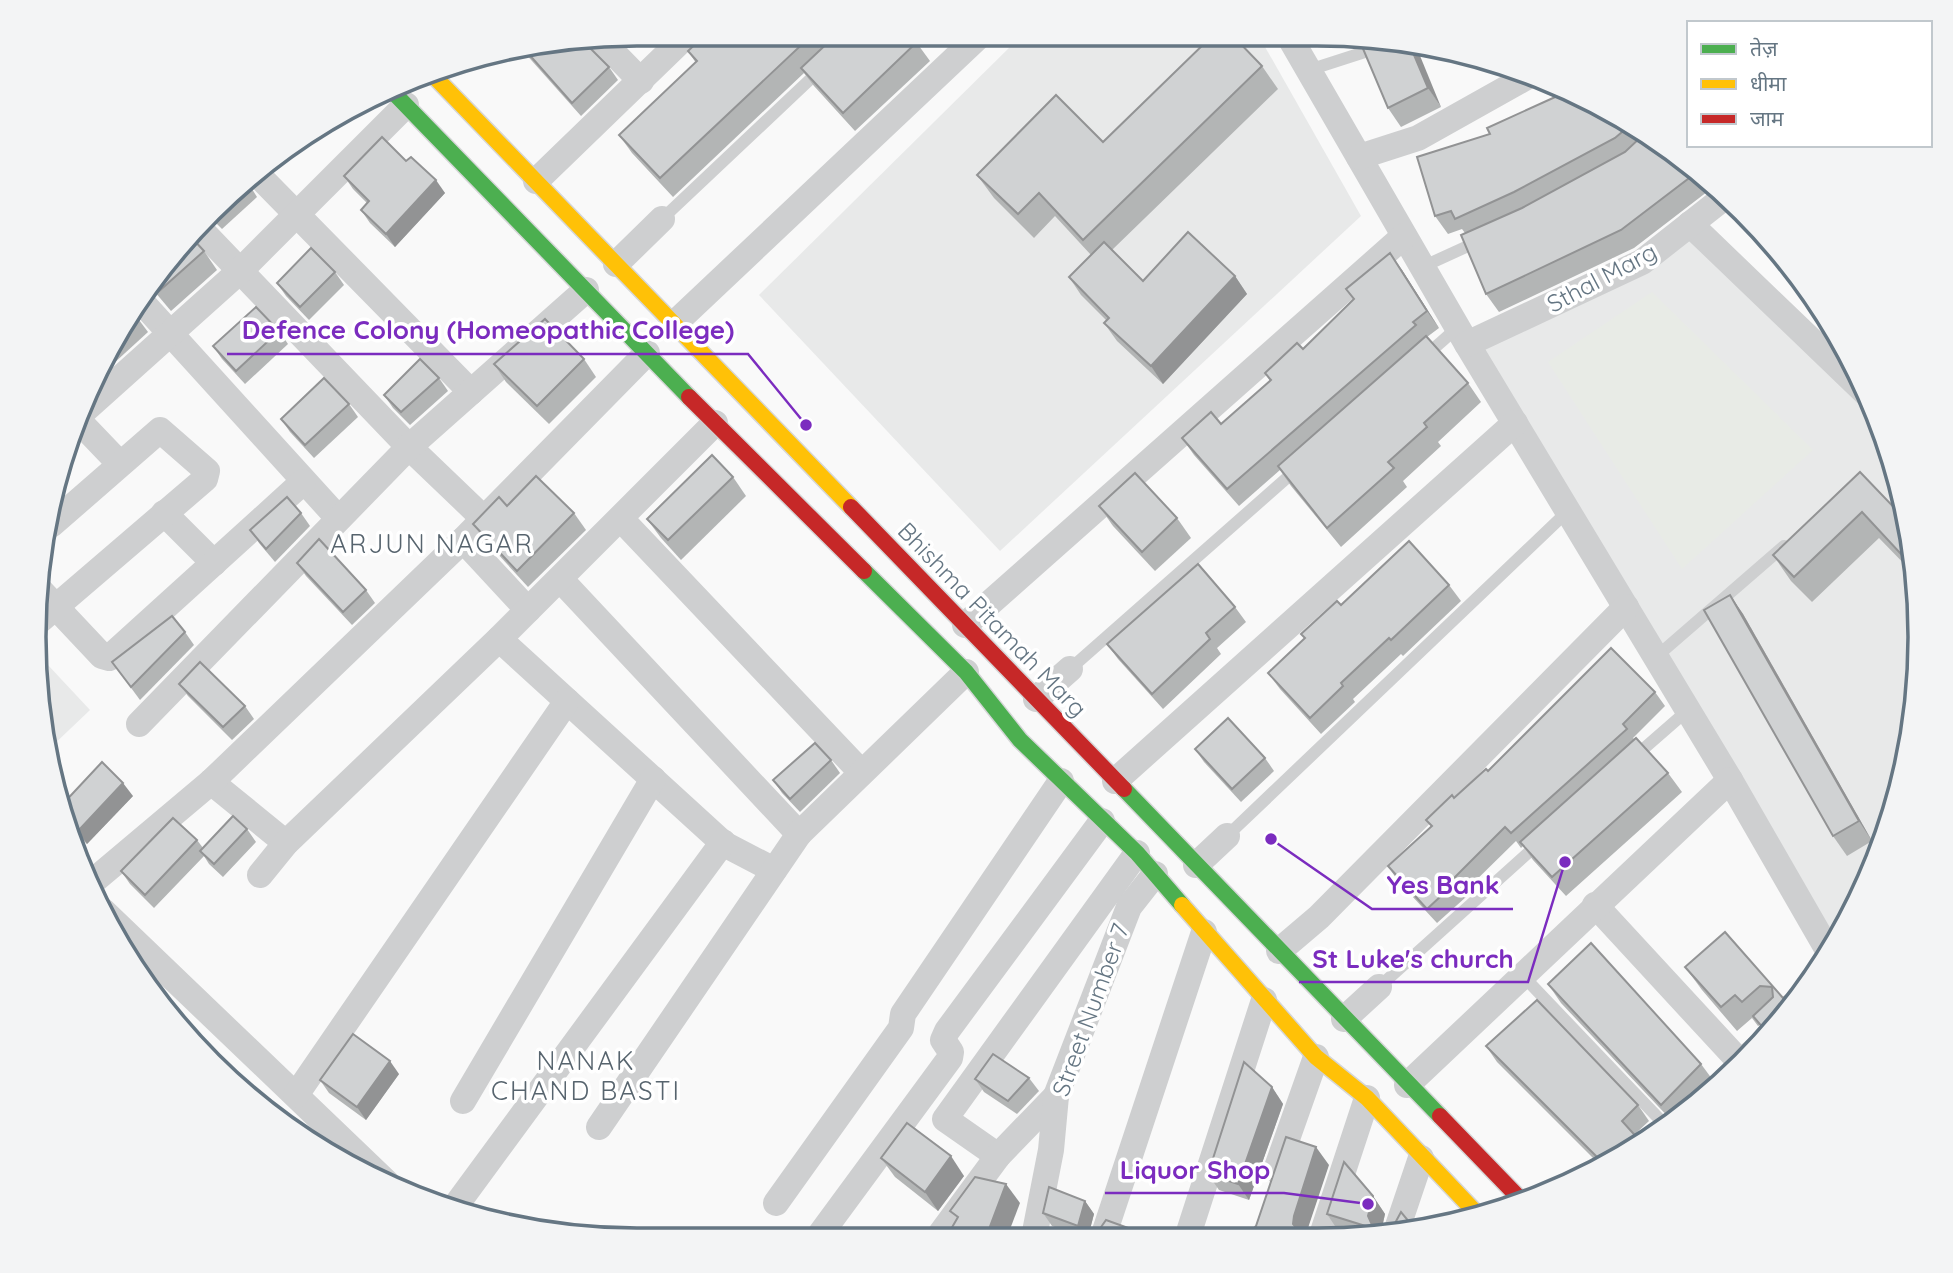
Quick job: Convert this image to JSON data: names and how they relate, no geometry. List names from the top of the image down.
{
  "streets": {
    "main road": ["Bhishma Pitamah Marg"],
    "street": ["Sthal Marg", "Street Number 7"]
  },
  "districts": ["ARJUN NAGAR", "NANAK CHAND BASTI"],
  "places": [
    "Defence Colony (Homeopathic College)",
    "Yes Bank",
    "St Luke's church",
    "Liquor Shop"
  ],
  "legend": ["तेज़", "धीमा", "जाम"]
}
